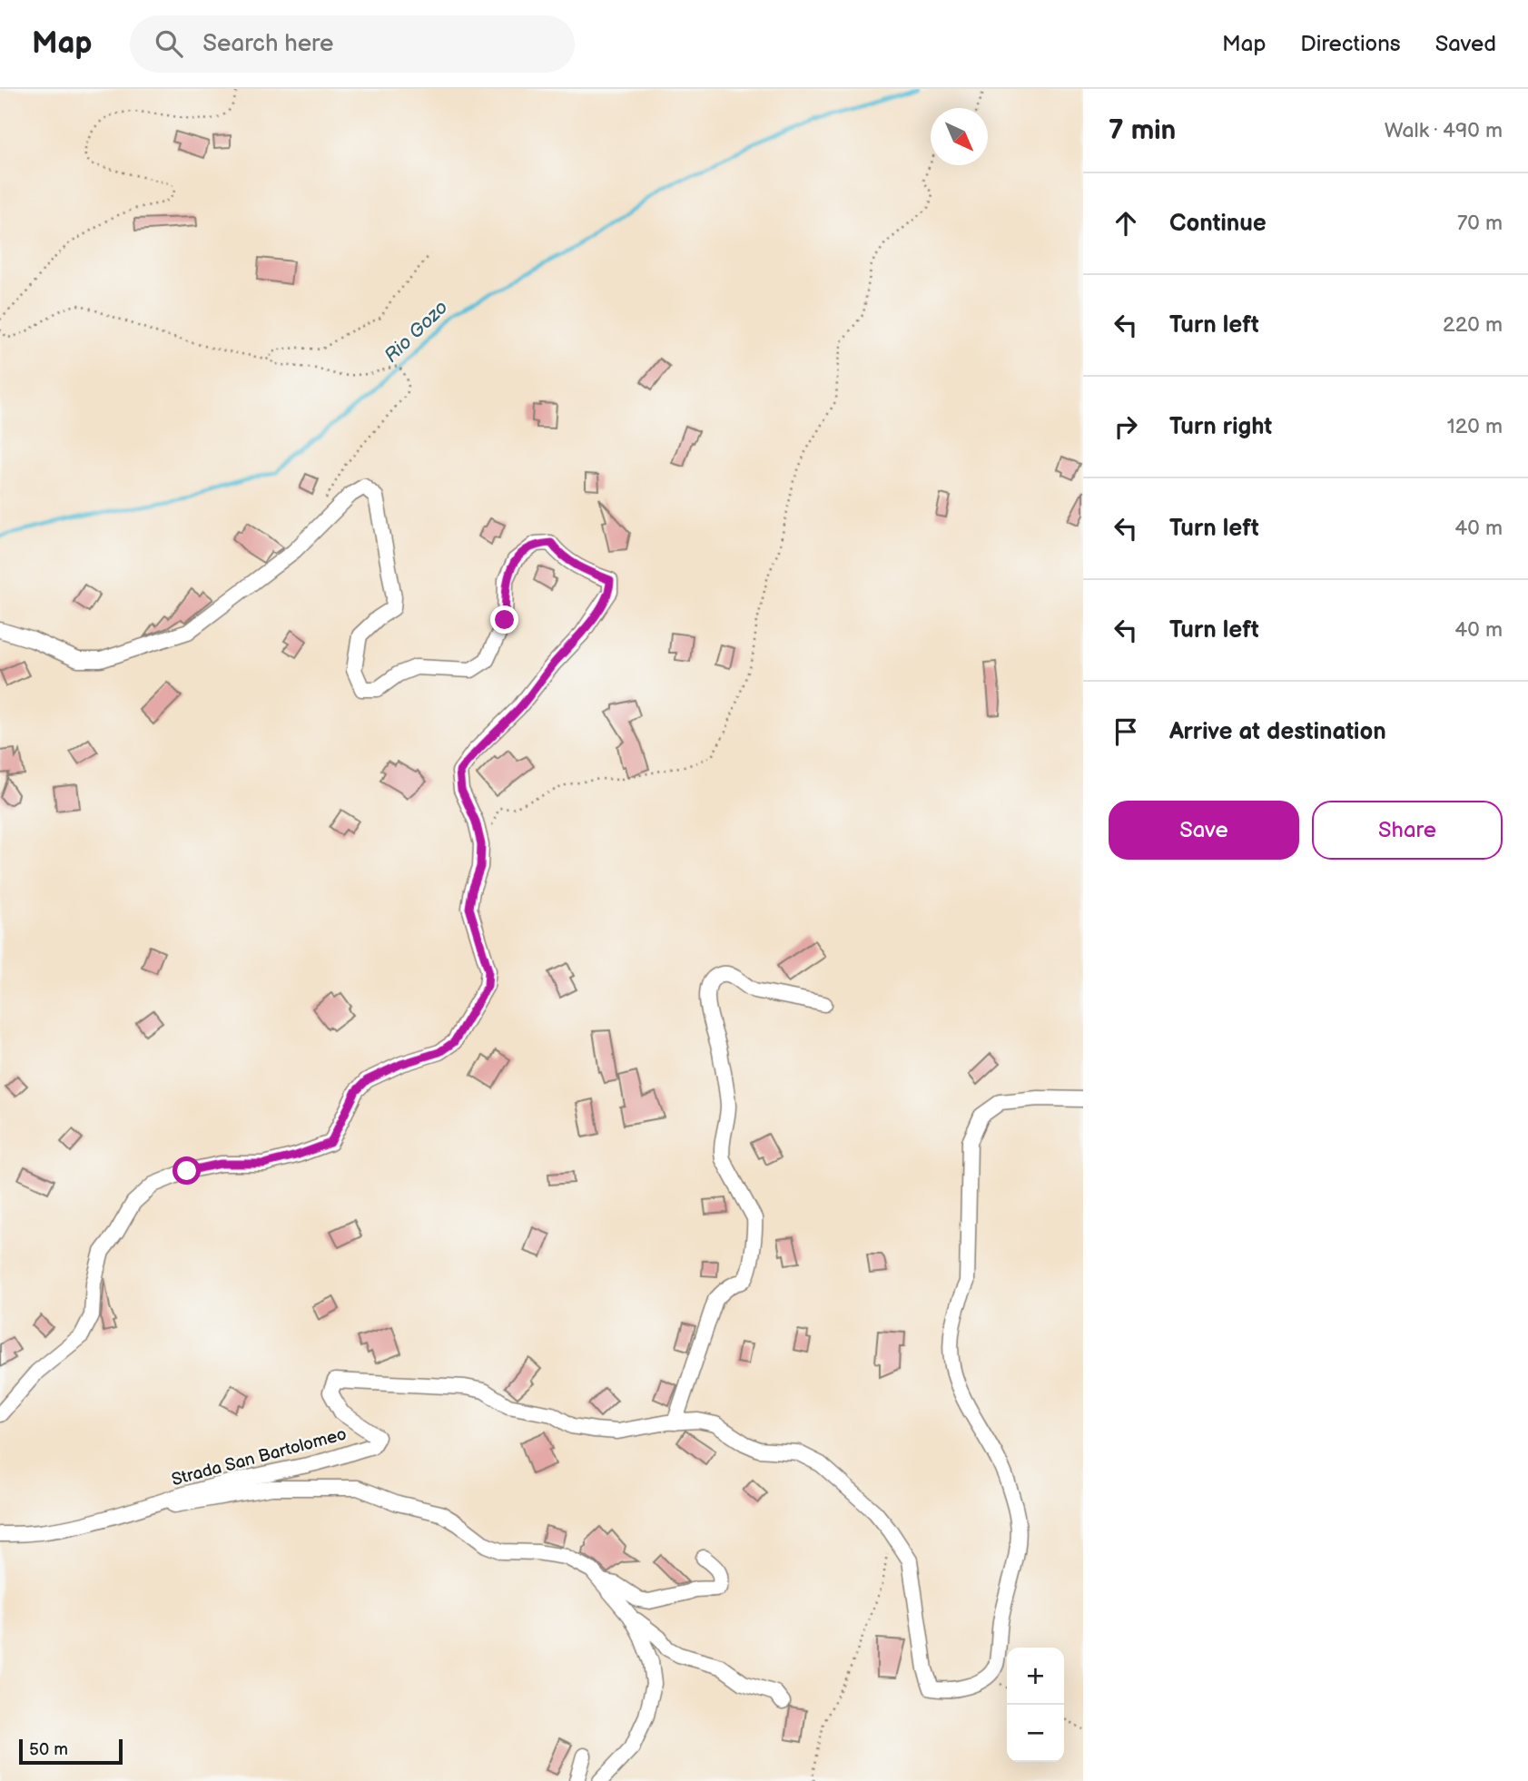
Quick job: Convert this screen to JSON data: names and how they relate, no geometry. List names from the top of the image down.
{
  "streets": {
    "street": ["Strada San Bartolomeo"]
  },
  "water": ["Rio Gozo"],
  "scale_bar": "50 m",
  "north": "bottom right",
  "page": {
    "header": "Map",
    "search": "Search here",
    "nav": ["Map", "Directions", "Saved"],
    "heading": ["7 min", "Walk · 490 m"],
    "list": [
      ["Continue", "70 m"],
      ["Turn left", "220 m"],
      ["Turn right", "120 m"],
      ["Turn left", "40 m"],
      ["Turn left", "40 m"],
      "Arrive at destination"
    ],
    "buttons": ["Save", "Share"],
    "map_buttons": ["+", "−"],
    "scale": "50 m"
  }
}
